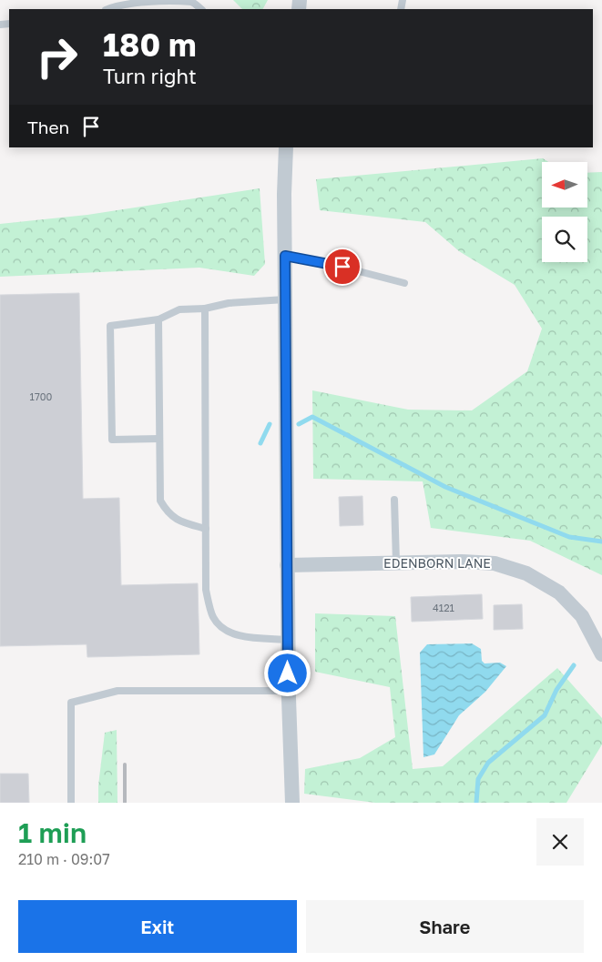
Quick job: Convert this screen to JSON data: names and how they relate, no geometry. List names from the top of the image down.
{
  "streets": {
    "street": ["EDENBORN LANE"]
  },
  "house_numbers": ["1700", "4121"],
  "north": "left",
  "page": {
    "turn": ["180 m", "Turn right"],
    "then": "Then",
    "heading": ["1 min", "210 m · 09:07"],
    "buttons": ["Exit", "Share"]
  }
}
